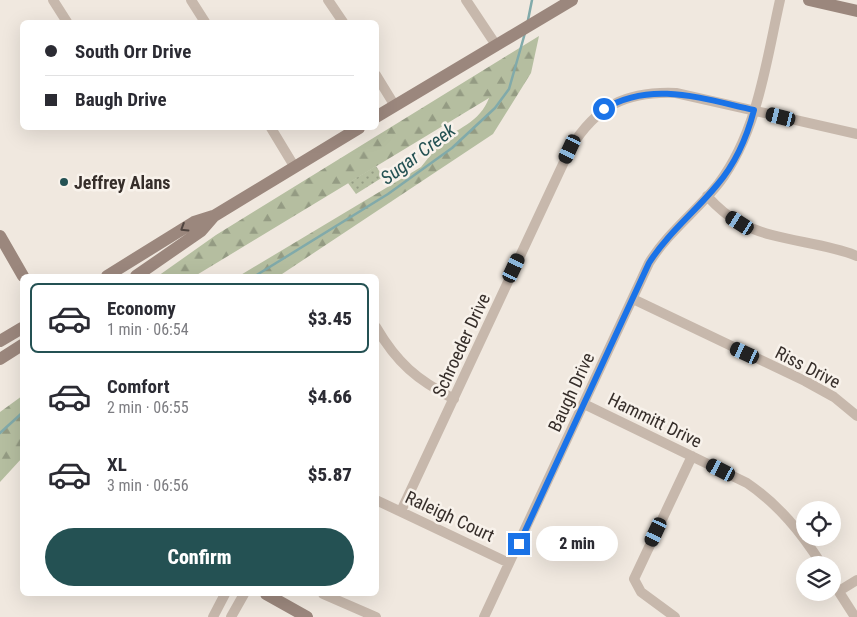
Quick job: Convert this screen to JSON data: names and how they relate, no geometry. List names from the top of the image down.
{
  "streets": {
    "street": [
      "Schroeder Drive",
      "Riss Drive",
      "Baugh Drive",
      "Hammitt Drive",
      "Raleigh Court"
    ]
  },
  "crossings": [
    ["Schroeder Drive", "Baugh Drive"],
    ["Schroeder Drive", "Raleigh Court"],
    ["Riss Drive", "Baugh Drive"],
    ["Baugh Drive", "Hammitt Drive"],
    ["Baugh Drive", "Raleigh Court"]
  ],
  "water": ["Sugar Creek"],
  "places": ["Jeffrey Alans"],
  "page": {
    "banner": ["South Orr Drive", "Baugh Drive"],
    "list": [
      {
        "name": "Economy",
        "note": "1 min · 06:54",
        "value": "$3.45"
      },
      {
        "name": "Comfort",
        "note": "2 min · 06:55",
        "value": "$4.66"
      },
      {
        "name": "XL",
        "note": "3 min · 06:56",
        "value": "$5.87"
      }
    ],
    "buttons": "Confirm",
    "bubble": "2 min"
  }
}
